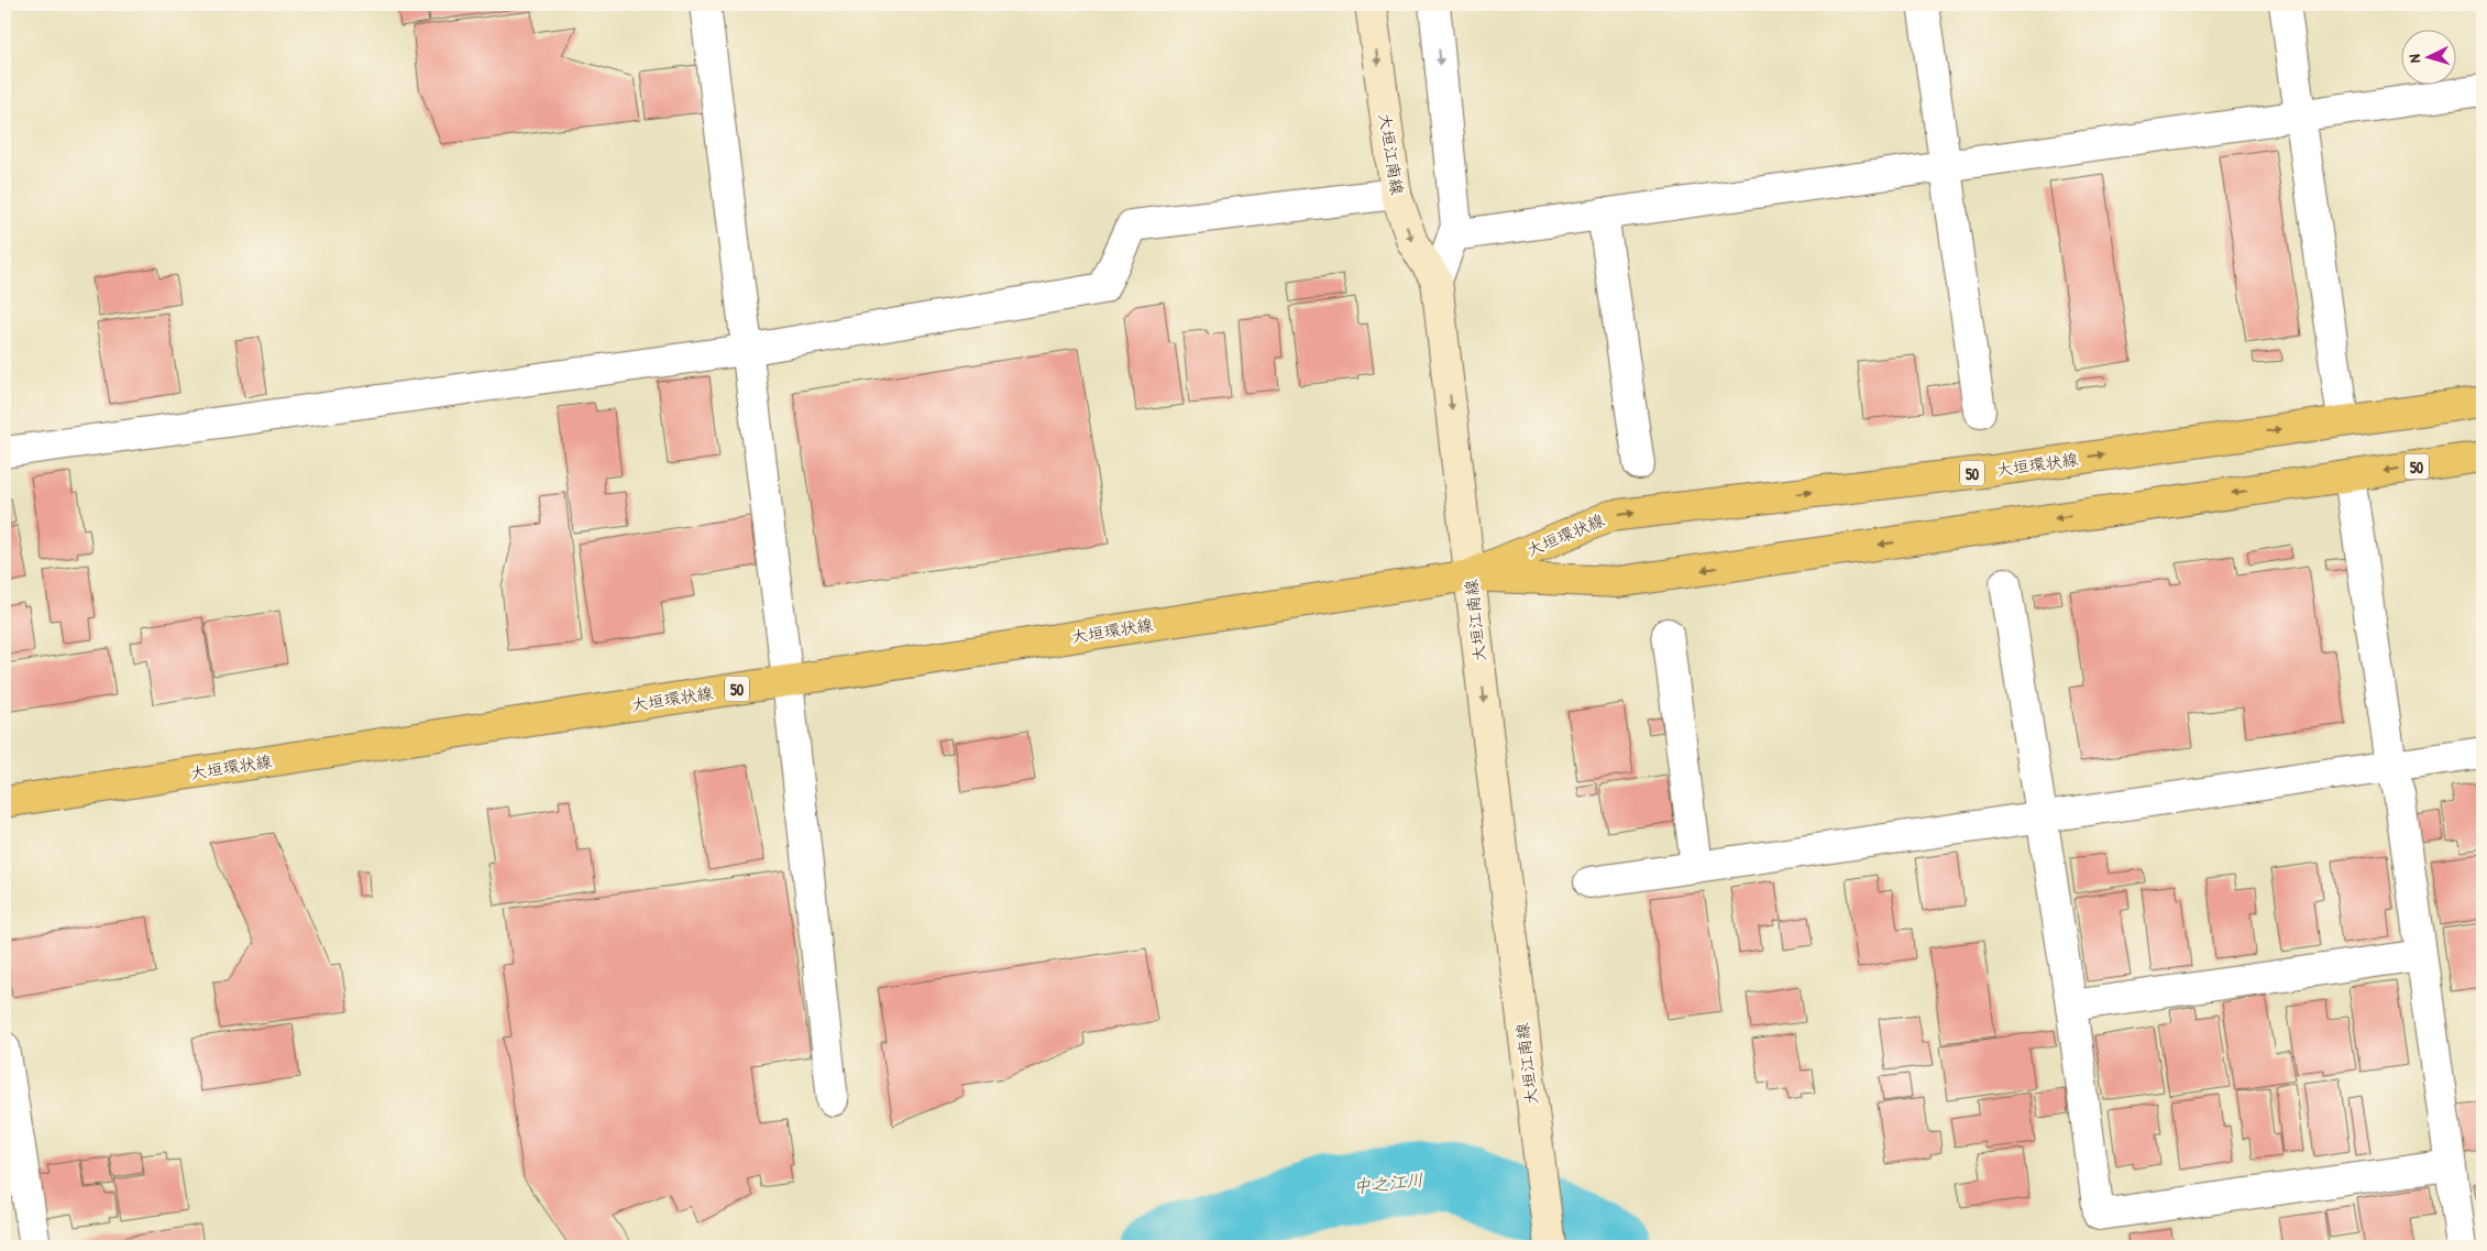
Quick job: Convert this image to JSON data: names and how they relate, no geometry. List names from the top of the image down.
{
  "streets": {
    "main road": ["大垣江南線", "大垣環状線", "50"]
  },
  "crossings": [
    ["大垣江南線", "大垣環状線"]
  ],
  "one_way": ["大垣江南線"],
  "water": ["中之江川"],
  "north": "left"
}
